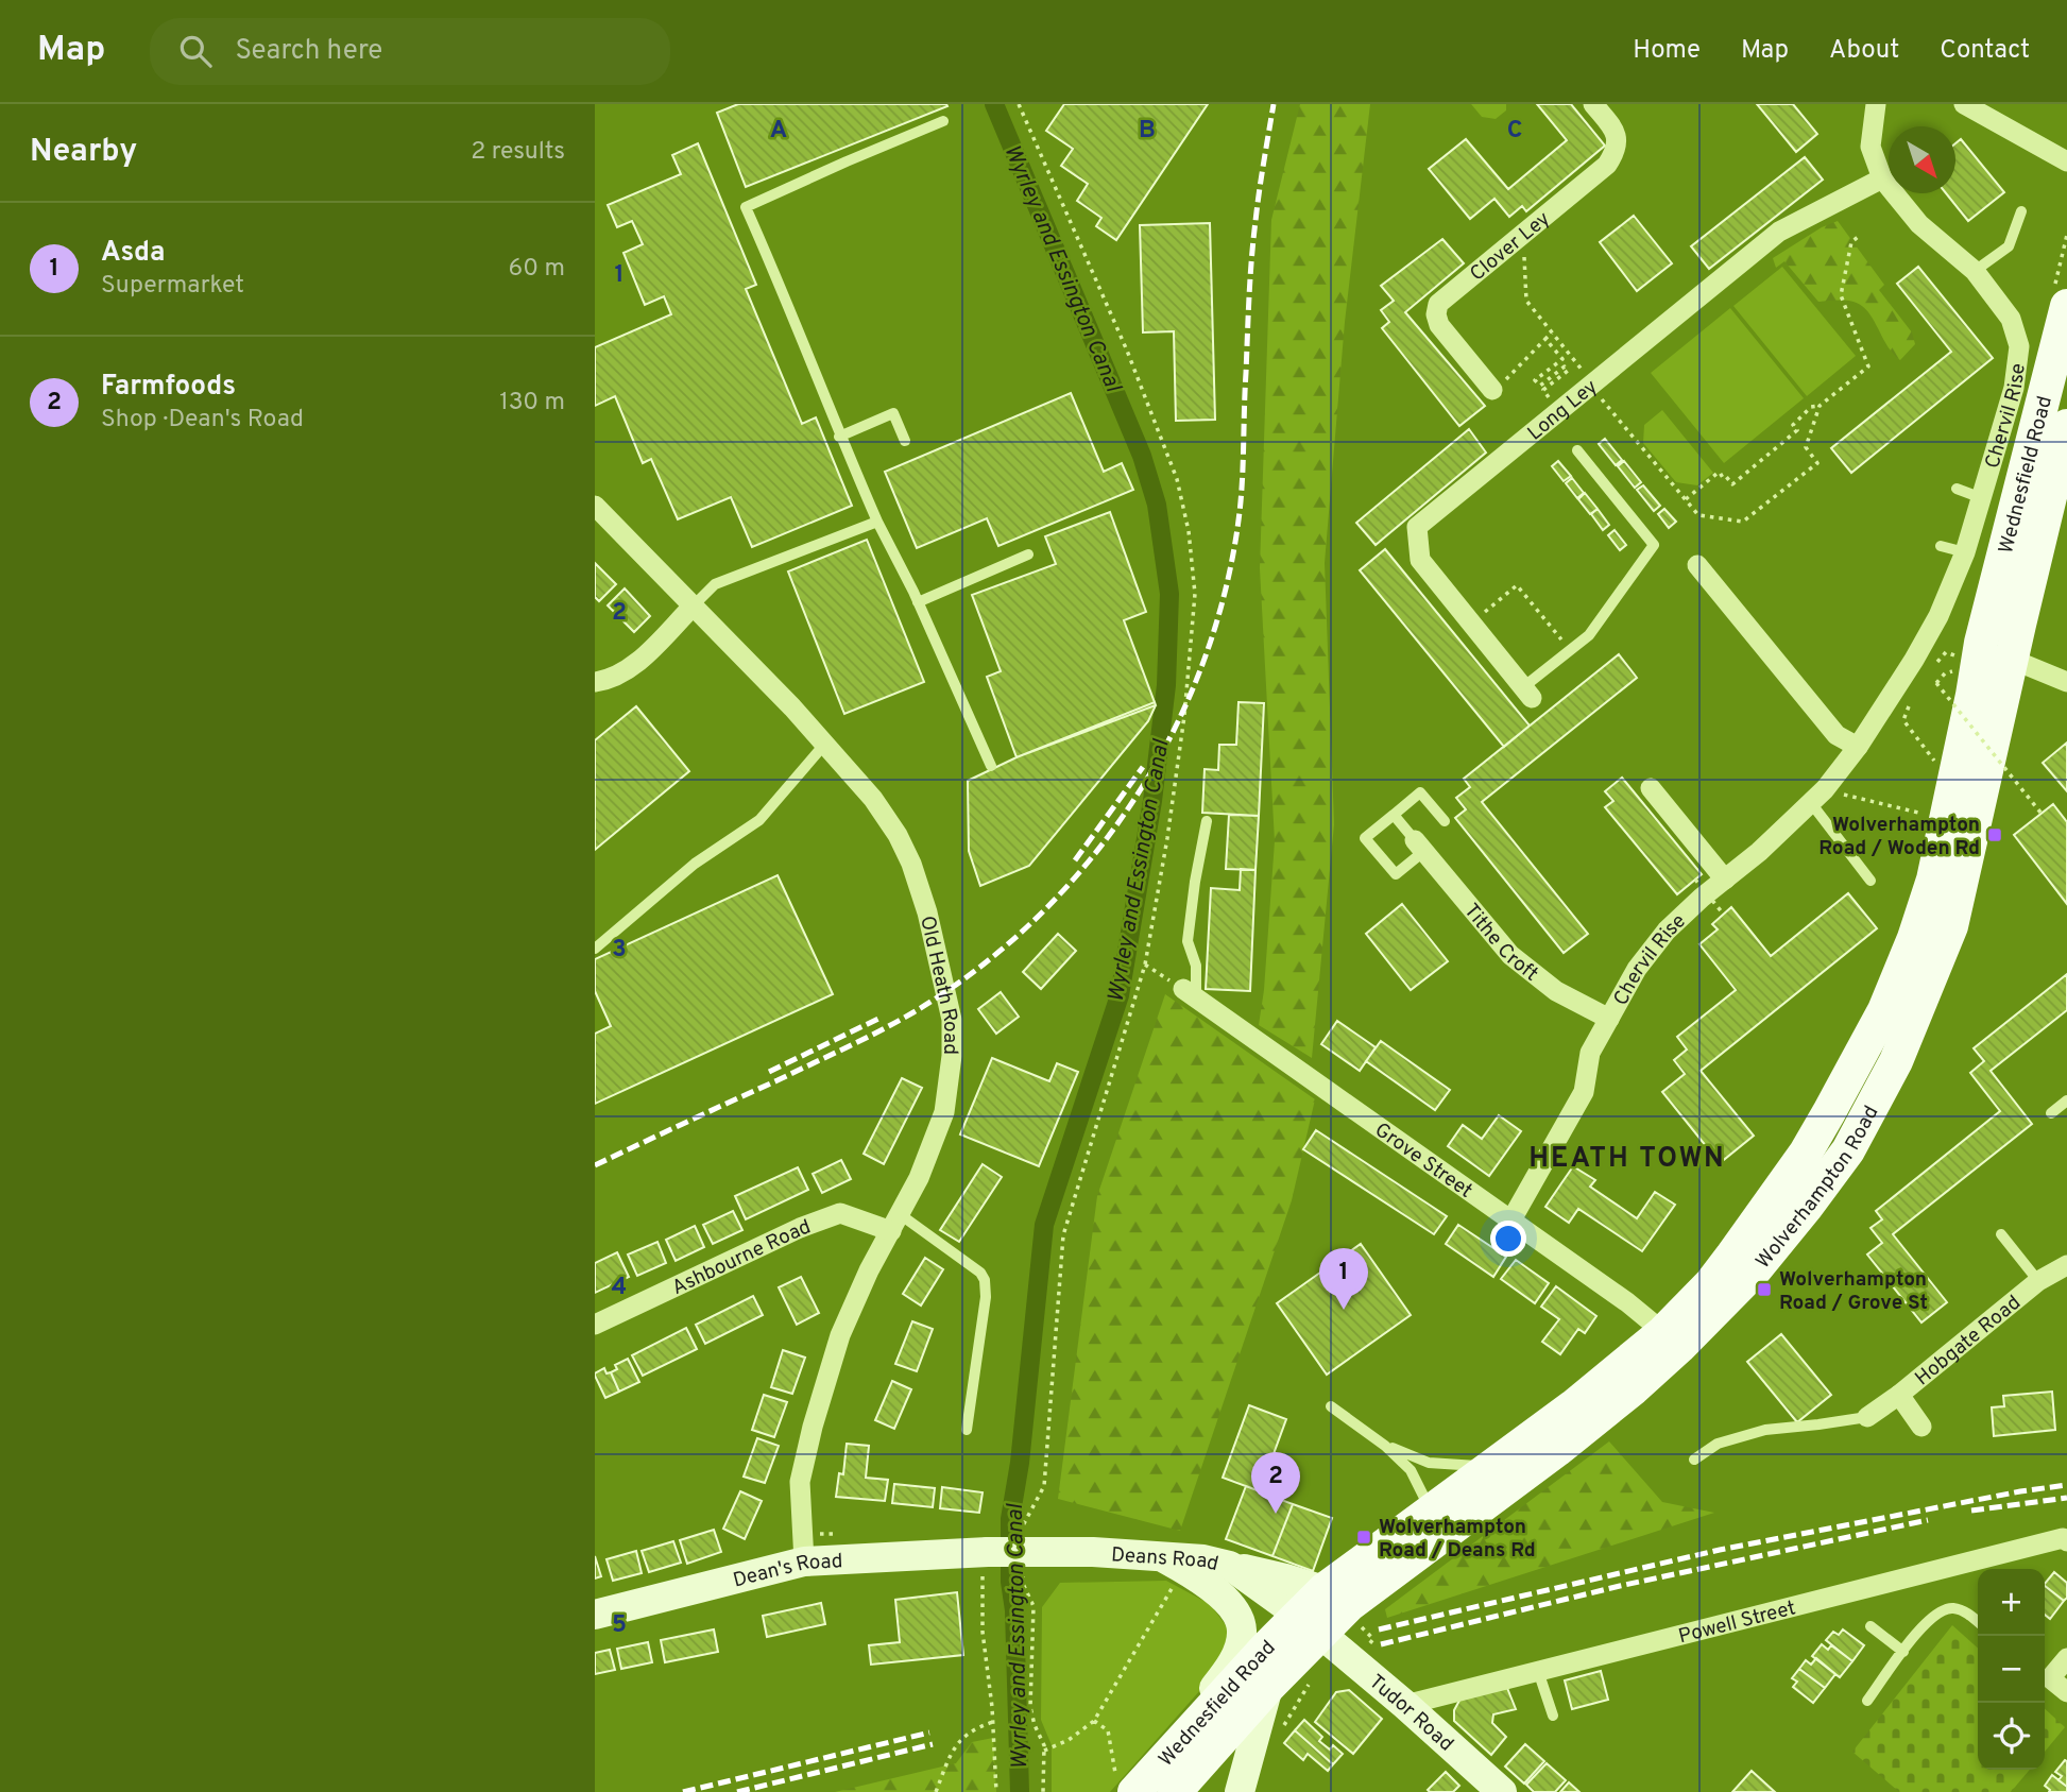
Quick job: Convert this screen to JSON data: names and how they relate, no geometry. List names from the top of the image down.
{
  "streets": {
    "main road": ["Wednesfield Road", "Wolverhampton Road"],
    "street": [
      "Clover Ley",
      "Long Ley",
      "Chervil Rise",
      "Tithe Croft",
      "Old Heath Road",
      "Grove Street",
      "Ashbourne Road",
      "Hobgate Road",
      "Deans Road",
      "Dean's Road",
      "Powell Street",
      "Tudor Road"
    ]
  },
  "crossings": [
    ["Long Ley", "Chervil Rise"],
    ["Chervil Rise", "Tithe Croft"],
    ["Chervil Rise", "Grove Street"],
    ["Wednesfield Road", "Wolverhampton Road"],
    ["Wednesfield Road", "Deans Road"],
    ["Wednesfield Road", "Tudor Road"],
    ["Old Heath Road", "Ashbourne Road"],
    ["Old Heath Road", "Dean's Road"],
    ["Grove Street", "Wolverhampton Road"],
    ["Wolverhampton Road", "Deans Road"],
    ["Wolverhampton Road", "Tudor Road"],
    ["Deans Road", "Dean's Road"],
    ["Deans Road", "Tudor Road"],
    ["Powell Street", "Tudor Road"]
  ],
  "districts": ["HEATH TOWN"],
  "water": ["Wyrley and Essington Canal"],
  "places": {
    "transit": ["Wolverhampton Road / Woden Rd", "Wolverhampton Road / Grove St", "Wolverhampton Road / Deans Rd"]
  },
  "north": "bottom right",
  "page": {
    "header": "Map",
    "search": "Search here",
    "nav": [
      "Home",
      "Map",
      "About",
      "Contact"
    ],
    "heading": ["Nearby", "2 results"],
    "list": [
      {
        "mark": "1",
        "name": "Asda",
        "note": "Supermarket",
        "value": "60 m"
      },
      {
        "mark": "2",
        "name": "Farmfoods",
        "note": "Shop · Dean's Road",
        "value": "130 m"
      }
    ],
    "pins": ["1", "2"],
    "map_buttons": ["+", "−"]
  },
  "grid": {
    "columns": ["A", "B", "C"],
    "rows": [
      "1",
      "2",
      "3",
      "4",
      "5"
    ]
  }
}
